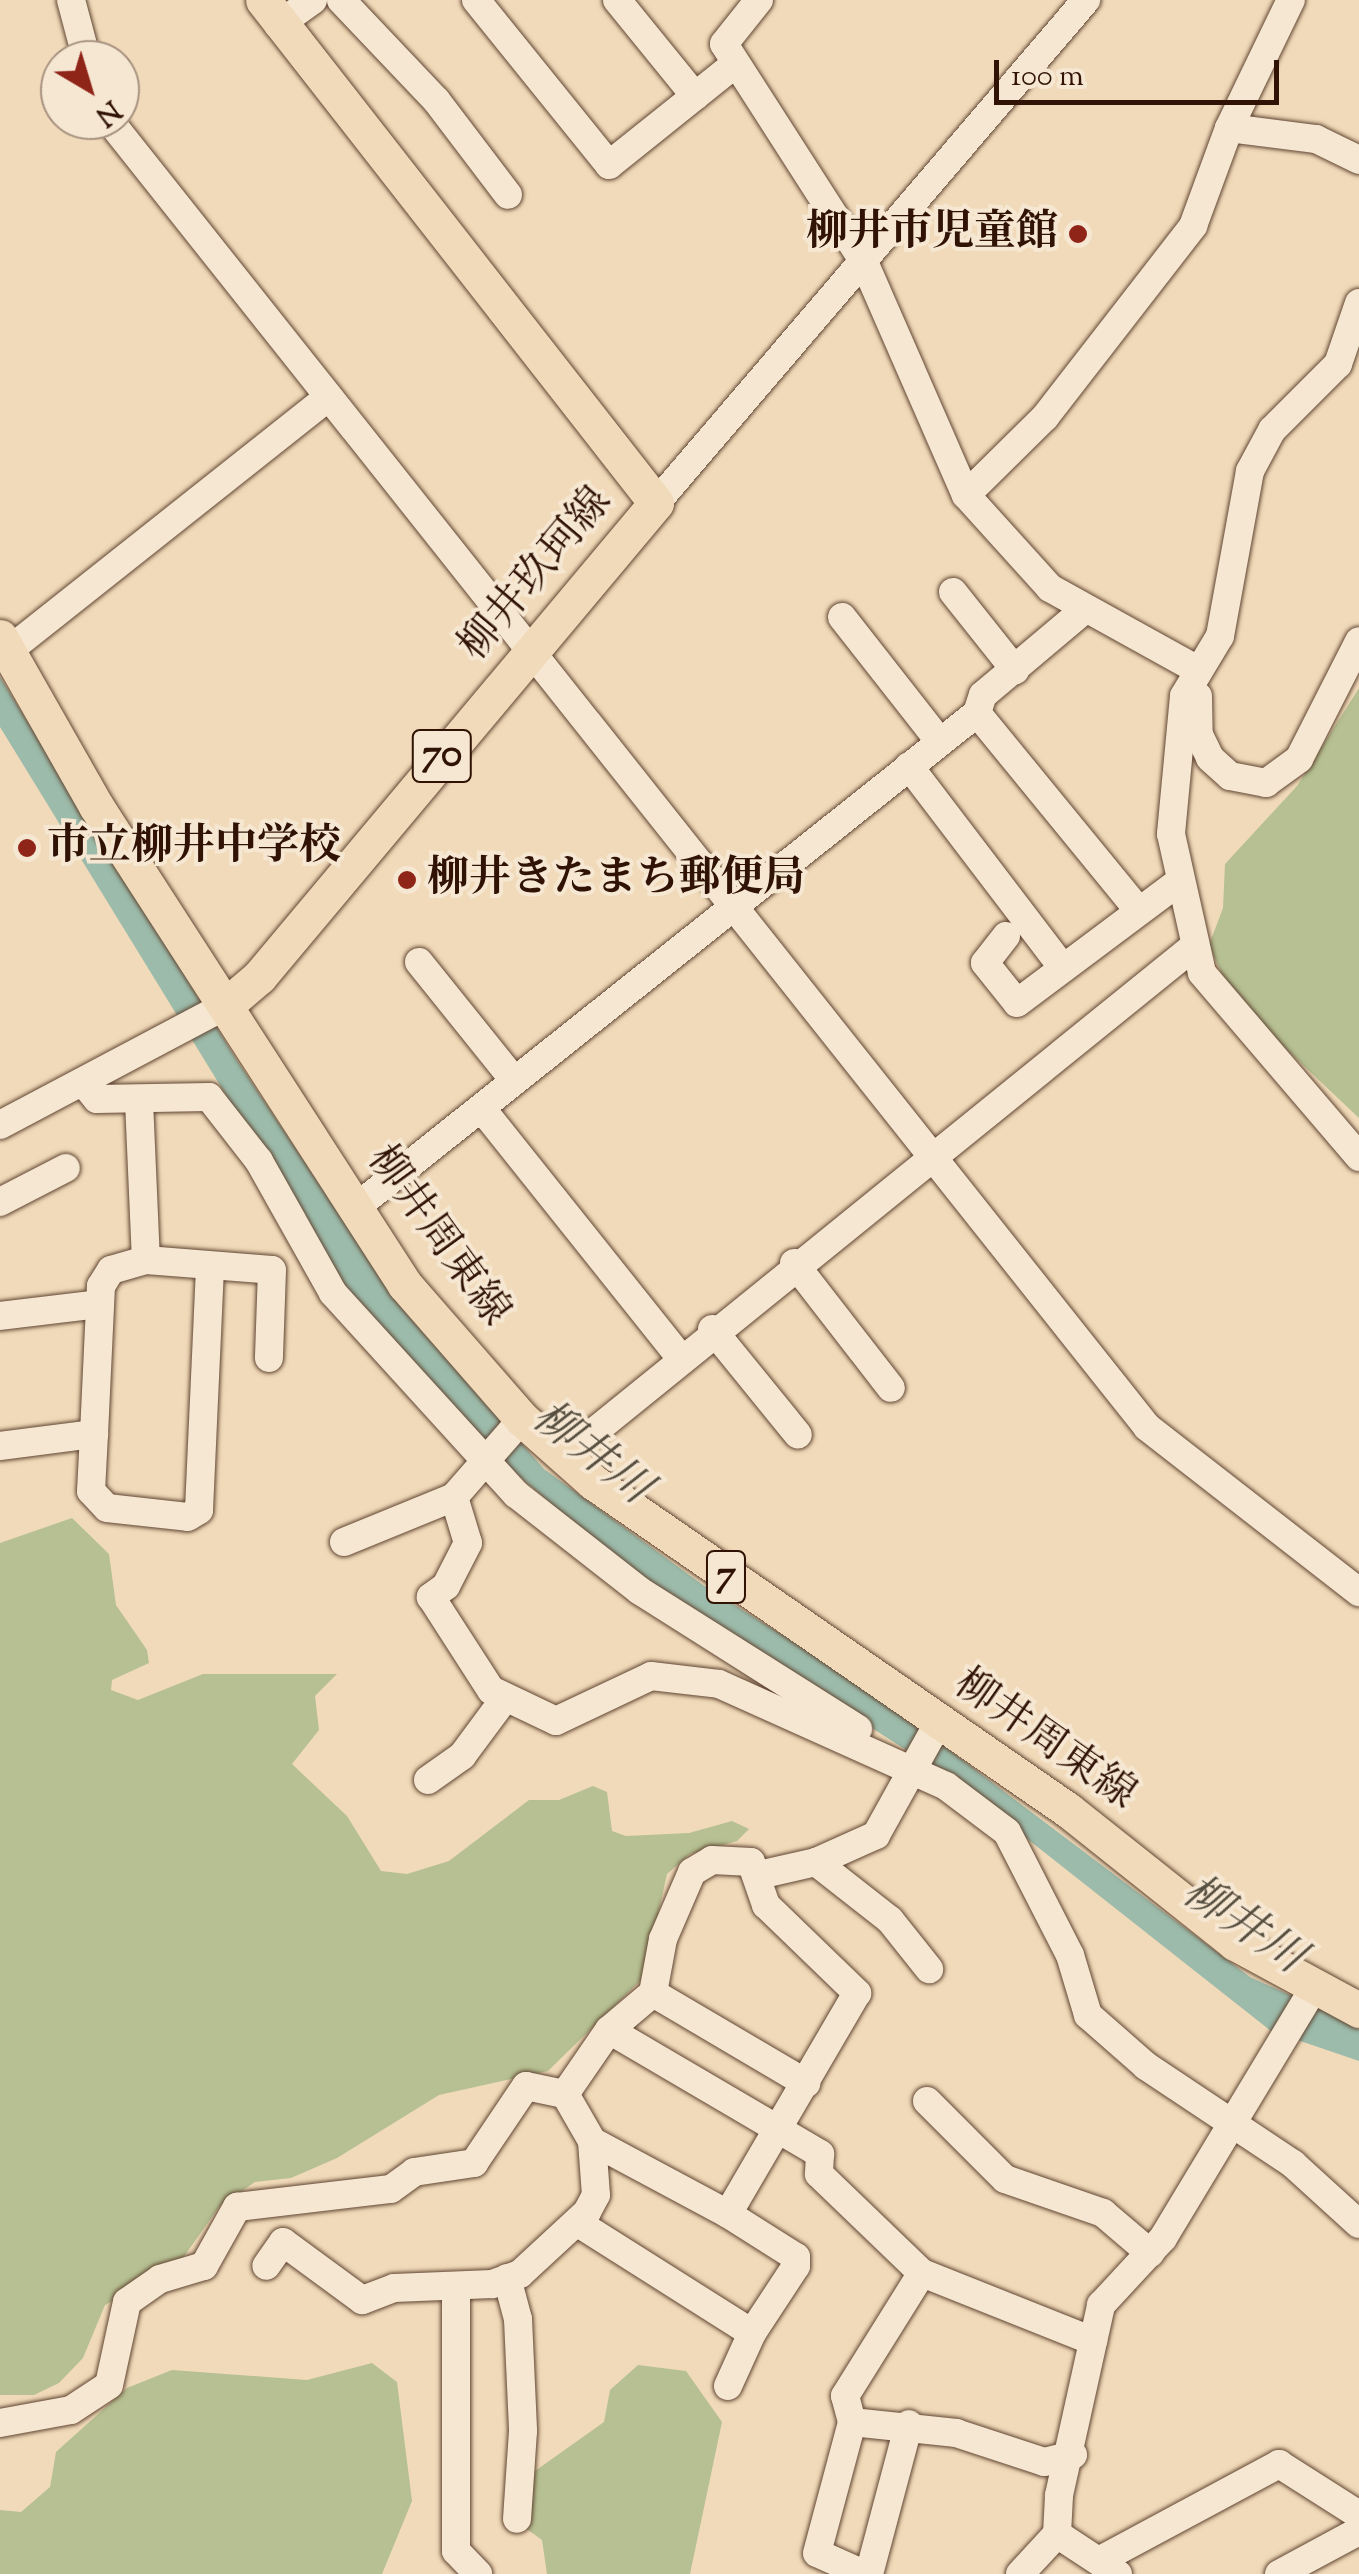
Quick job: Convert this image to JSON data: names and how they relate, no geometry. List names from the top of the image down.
{
  "streets": {
    "main road": [
      "柳井玖珂線",
      "70",
      "柳井周東線",
      "7"
    ]
  },
  "crossings": [
    ["柳井玖珂線", "柳井周東線"]
  ],
  "water": ["柳井川"],
  "places": ["柳井市児童館", "市立柳井中学校", "柳井きたまち郵便局"],
  "scale_bar": "100 m",
  "north": "bottom right"
}
